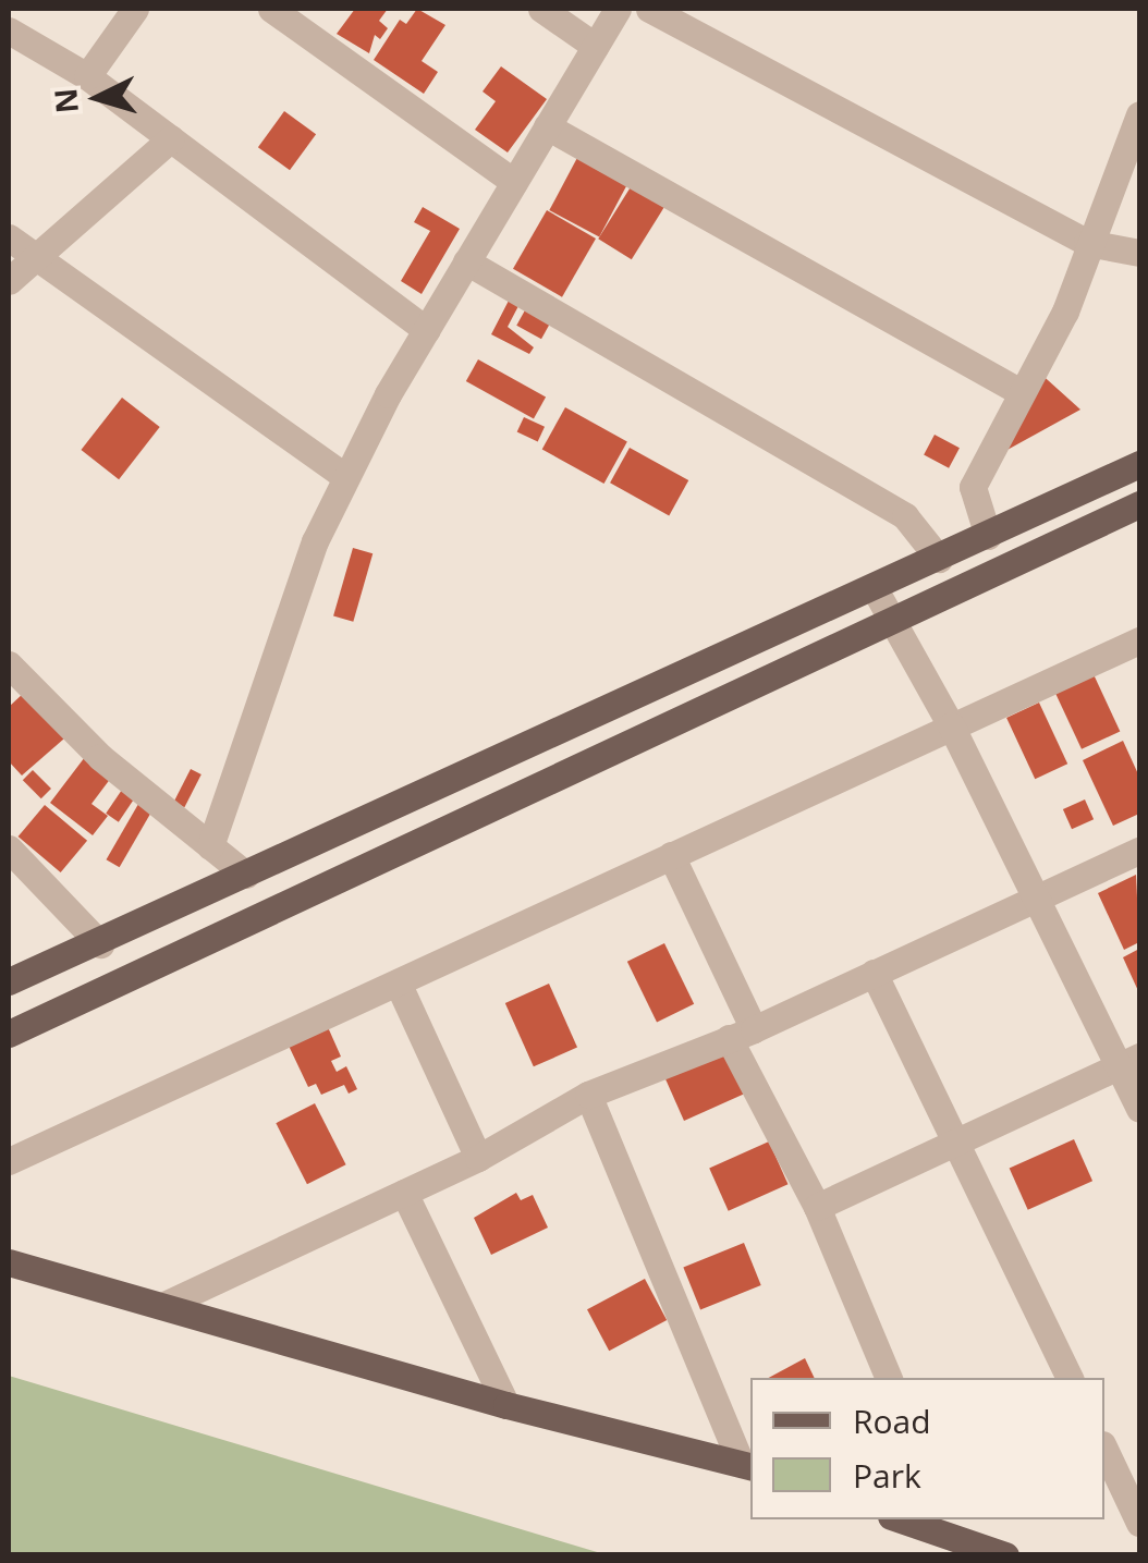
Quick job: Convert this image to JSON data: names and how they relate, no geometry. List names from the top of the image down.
{
  "legend": ["Road", "Park"],
  "north": "left"
}
